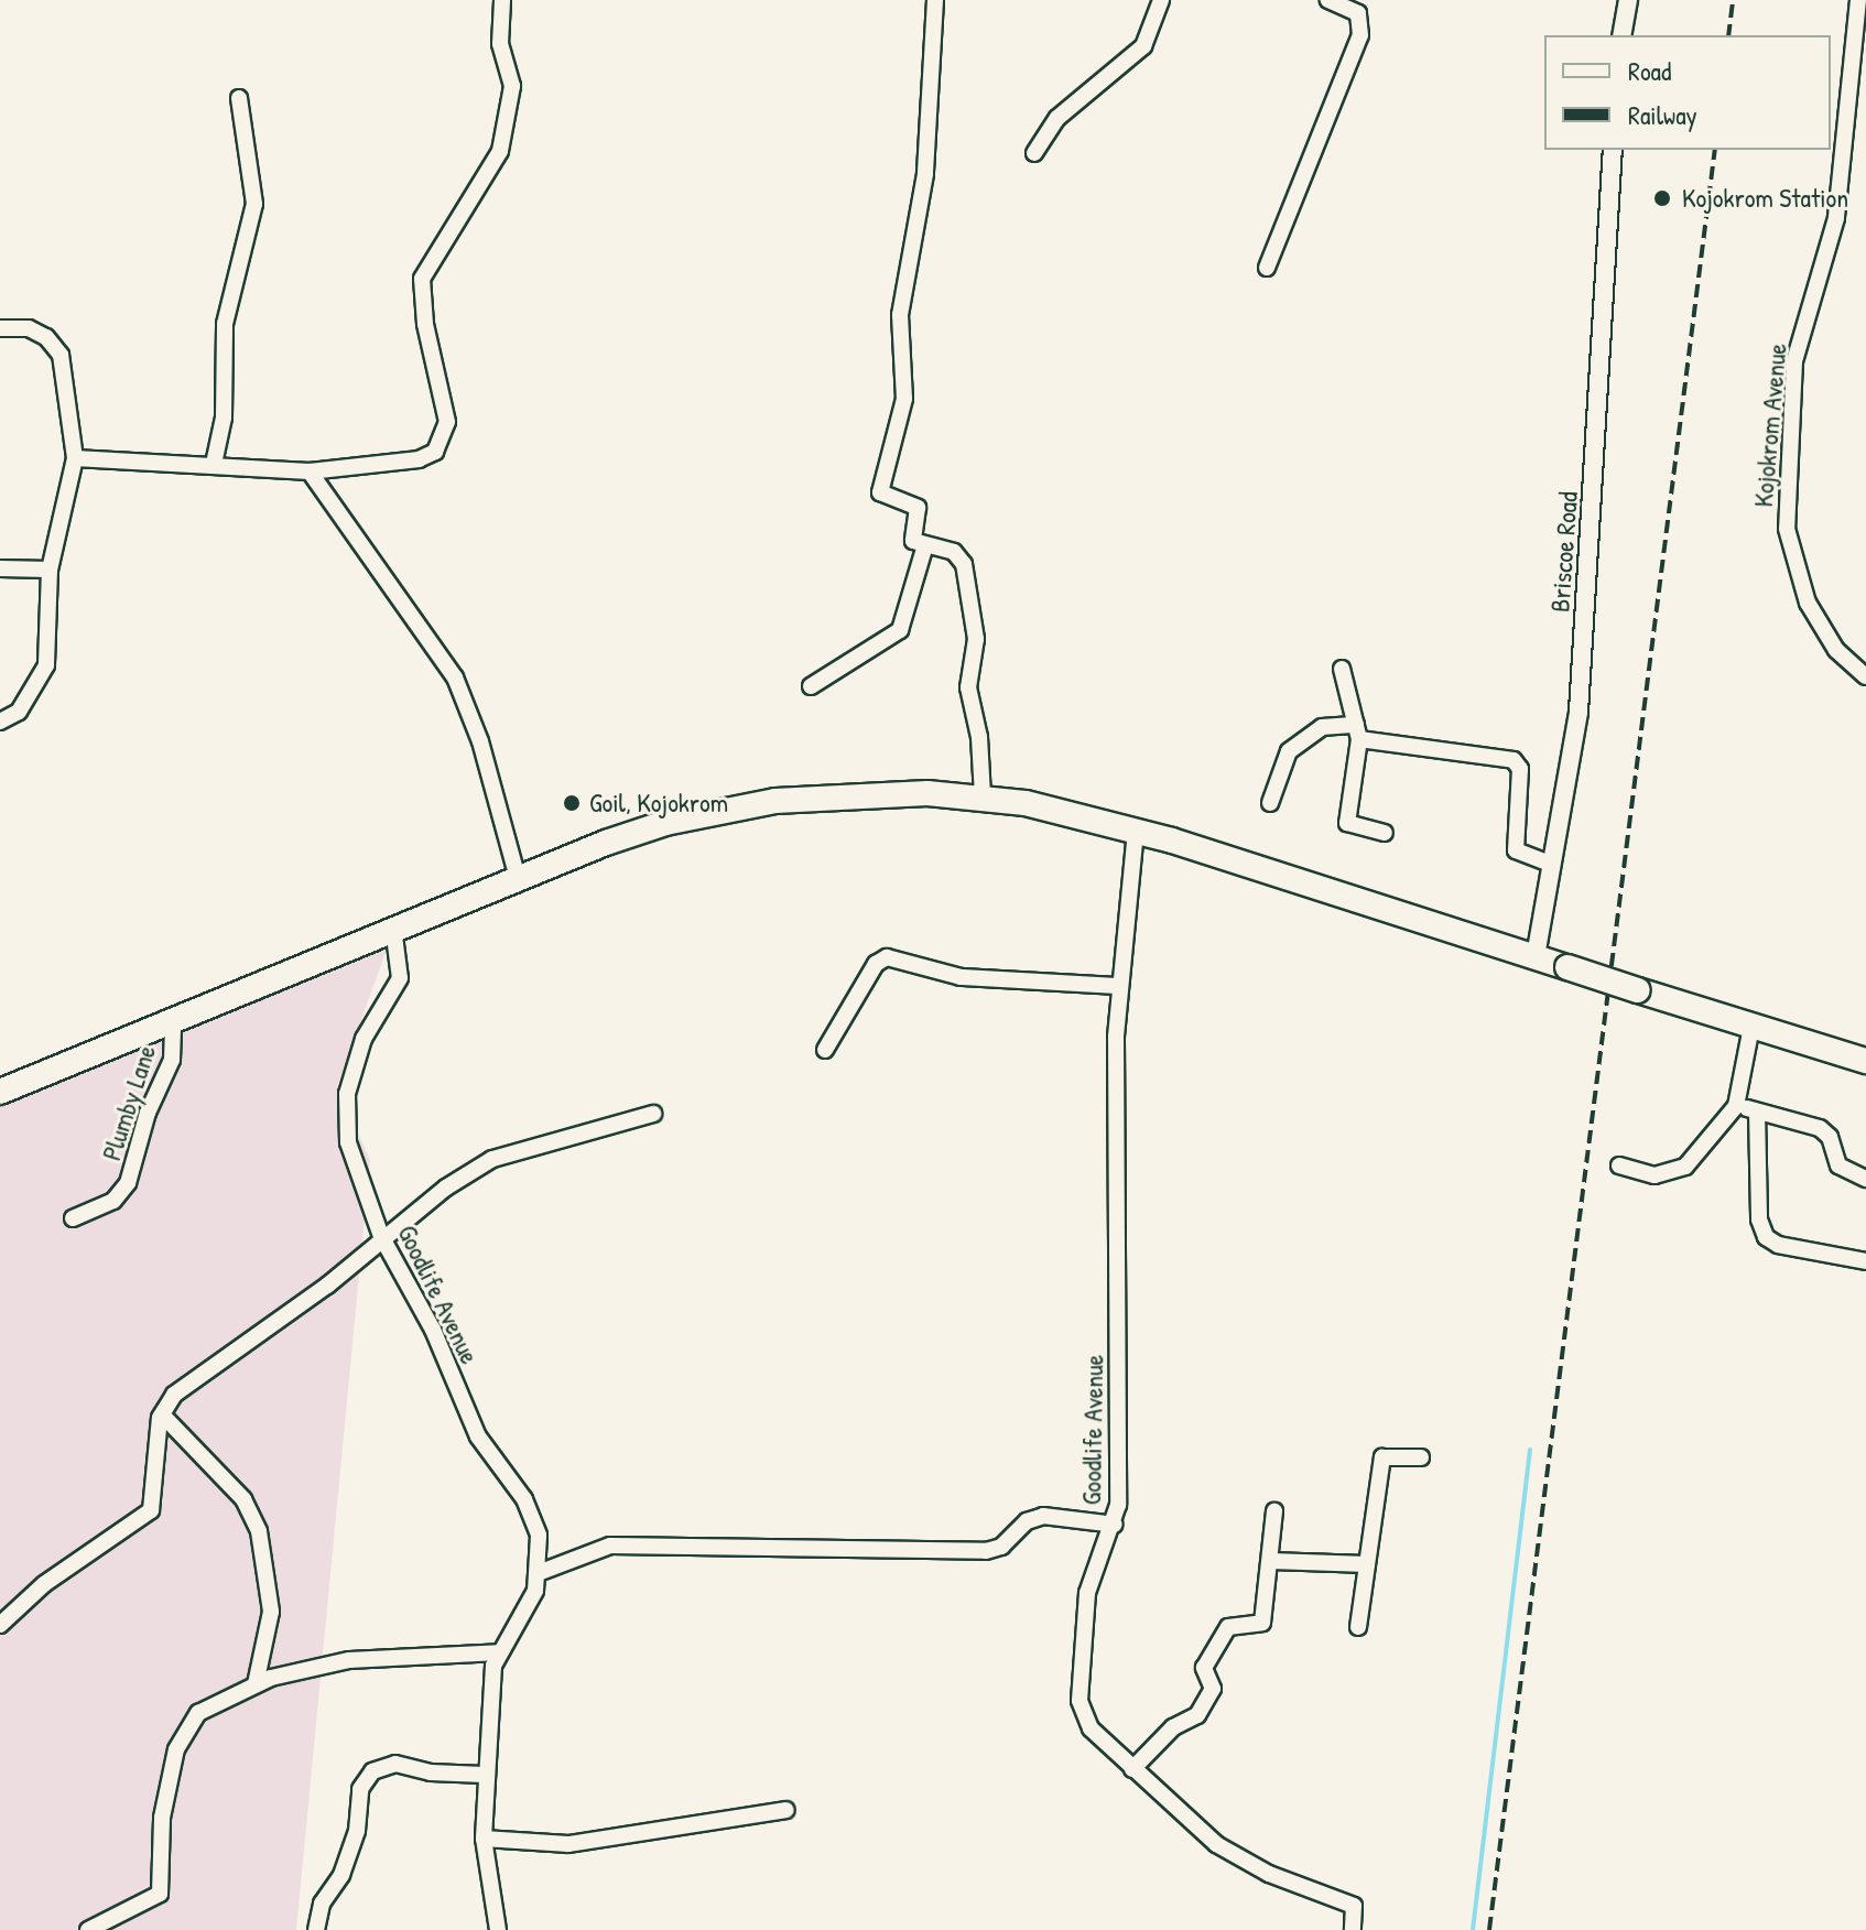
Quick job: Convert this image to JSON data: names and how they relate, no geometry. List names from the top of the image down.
{
  "streets": {
    "street": [
      "Kojokrom Avenue",
      "Briscoe Road",
      "Plumby Lane",
      "Goodlife Avenue"
    ]
  },
  "places": ["Kojokrom Station", "Goil, Kojokrom"],
  "legend": ["Road", "Railway"]
}
